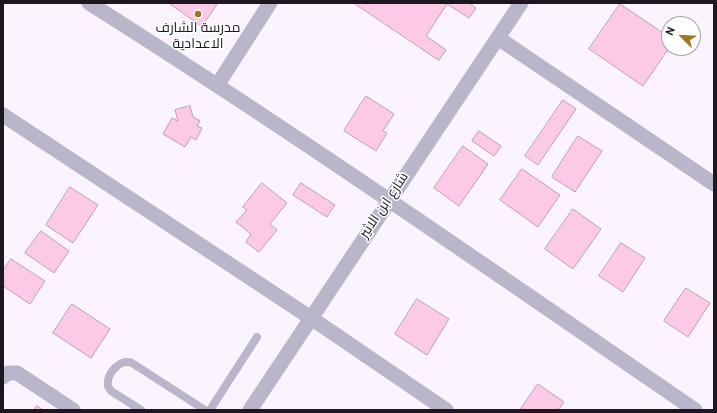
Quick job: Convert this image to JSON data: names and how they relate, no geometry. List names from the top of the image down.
{
  "streets": {
    "street": ["شارع ابن الاثير"]
  },
  "places": ["مدرسة الشارف الاعدادية"],
  "north": "top left"
}
